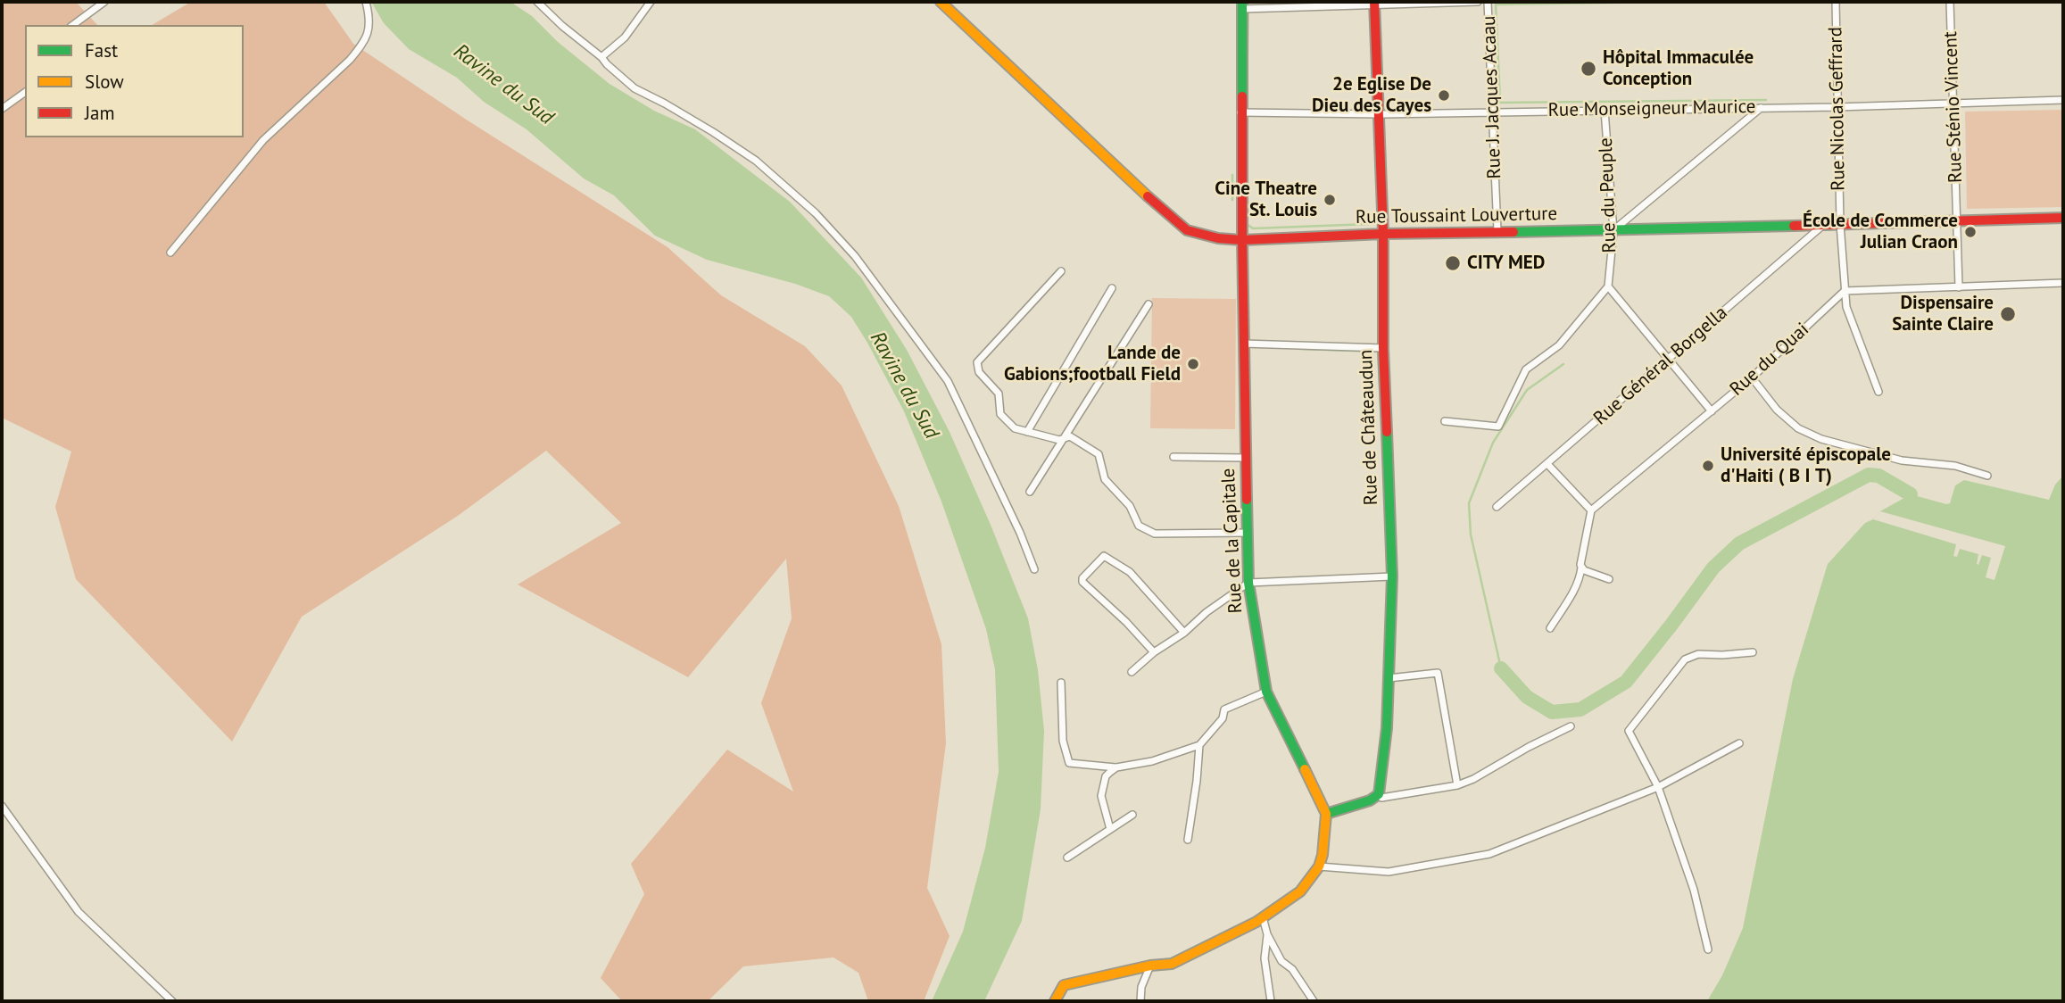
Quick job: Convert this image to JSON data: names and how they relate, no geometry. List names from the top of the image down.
{
  "streets": {
    "street": [
      "Rue J. Jacques Acaau",
      "Rue Sténio Vincent",
      "Rue Monseigneur Maurice",
      "Rue Nicolas Geffrard",
      "Rue du Peuple",
      "Rue Toussaint Louverture",
      "Rue du Quai",
      "Rue Général Borgella",
      "Rue de Châteaudun",
      "Rue de la Capitale"
    ]
  },
  "crossings": [
    ["Rue J. Jacques Acaau", "Rue Monseigneur Maurice"],
    ["Rue J. Jacques Acaau", "Rue Toussaint Louverture"],
    ["Rue Sténio Vincent", "Rue Monseigneur Maurice"],
    ["Rue Sténio Vincent", "Rue Toussaint Louverture"],
    ["Rue Monseigneur Maurice", "Rue Nicolas Geffrard"],
    ["Rue Monseigneur Maurice", "Rue du Peuple"],
    ["Rue Monseigneur Maurice", "Rue de Châteaudun"],
    ["Rue Monseigneur Maurice", "Rue de la Capitale"],
    ["Rue Nicolas Geffrard", "Rue Toussaint Louverture"],
    ["Rue Nicolas Geffrard", "Rue du Quai"],
    ["Rue du Peuple", "Rue Toussaint Louverture"],
    ["Rue Toussaint Louverture", "Rue Général Borgella"],
    ["Rue Toussaint Louverture", "Rue de Châteaudun"],
    ["Rue Toussaint Louverture", "Rue de la Capitale"]
  ],
  "water": ["Ravine du Sud"],
  "places": [
    "Hôpital Immaculée Conception",
    "2e Eglise De Dieu des Cayes",
    "Cine Theatre St. Louis",
    "École de Commerce Julian Craon",
    "CITY MED",
    "Dispensaire Sainte Claire",
    "Lande de Gabions;football Field",
    "Université épiscopale d'Haiti ( B I T)"
  ],
  "legend": ["Fast", "Slow", "Jam"]
}
